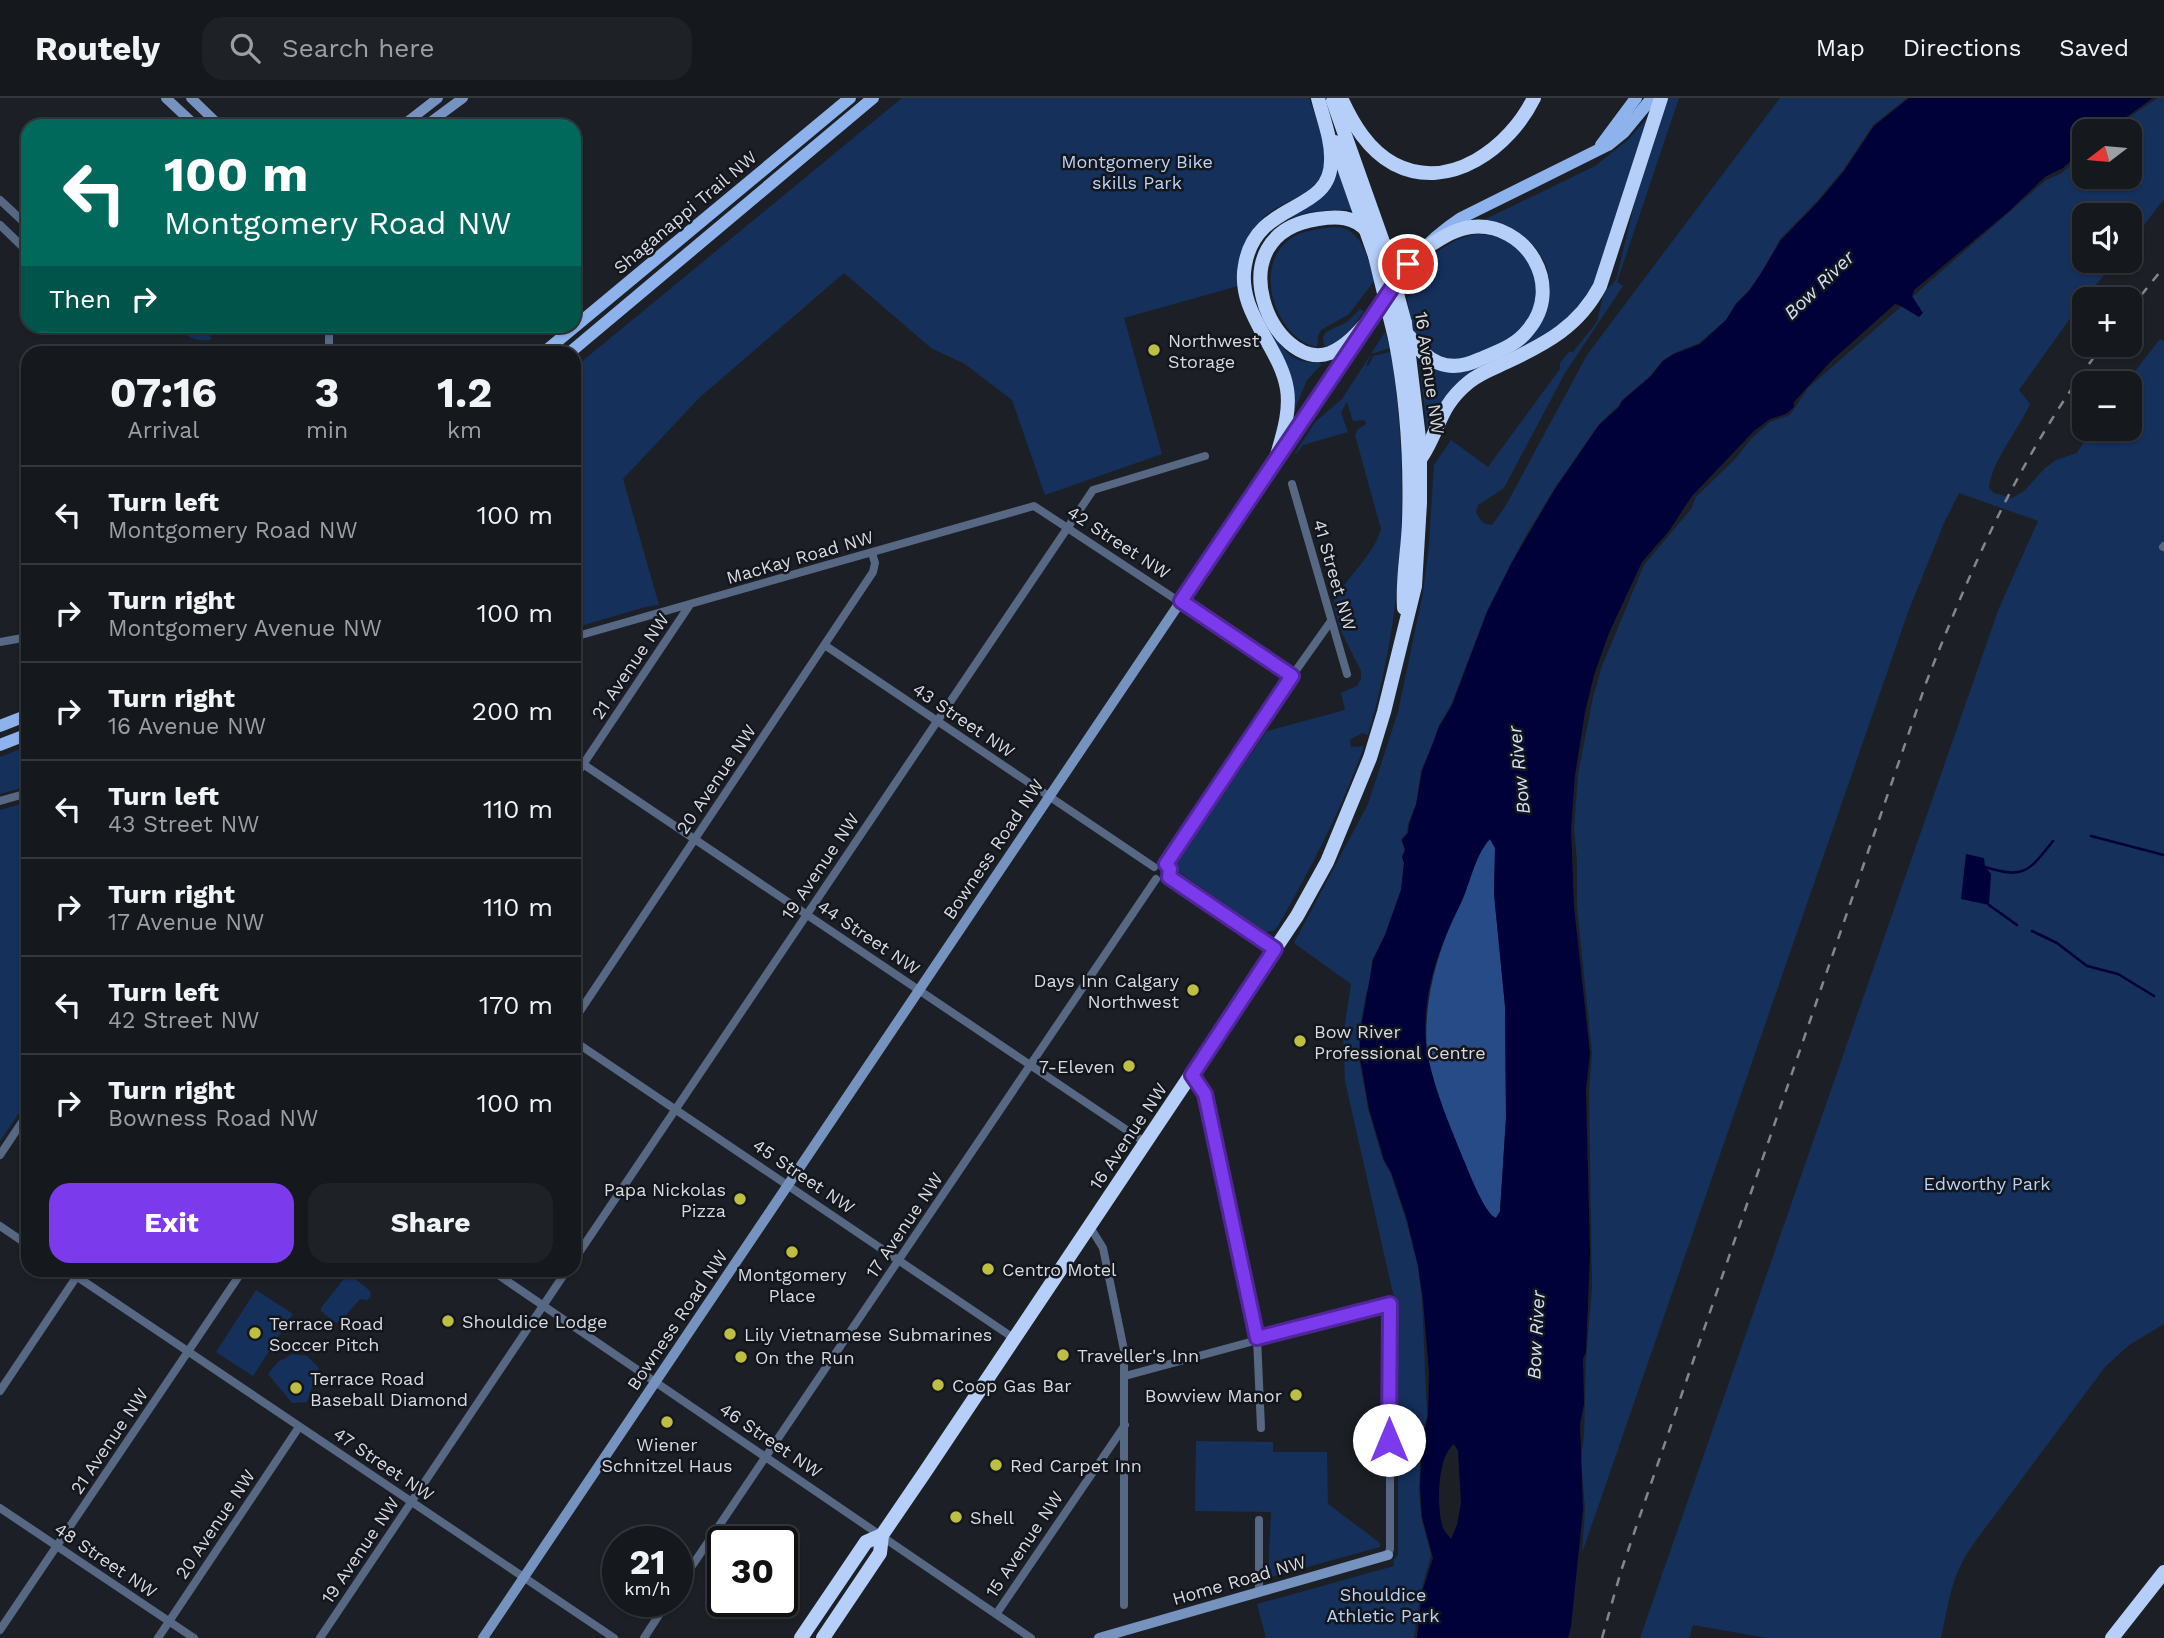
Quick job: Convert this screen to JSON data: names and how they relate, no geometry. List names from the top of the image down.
{
  "streets": {
    "highway": ["16 Avenue NW"],
    "main road": ["Shaganappi Trail NW", "Bowness Road NW"],
    "street": [
      "42 Street NW",
      "MacKay Road NW",
      "41 Street NW",
      "21 Avenue NW",
      "43 Street NW",
      "20 Avenue NW",
      "19 Avenue NW",
      "44 Street NW",
      "45 Street NW",
      "17 Avenue NW",
      "46 Street NW",
      "47 Street NW",
      "15 Avenue NW",
      "48 Street NW",
      "Home Road NW"
    ]
  },
  "crossings": [
    ["16 Avenue NW", "44 Street NW"],
    ["16 Avenue NW", "45 Street NW"],
    ["16 Avenue NW", "46 Street NW"],
    ["42 Street NW", "MacKay Road NW"],
    ["42 Street NW", "Bowness Road NW"],
    ["42 Street NW", "19 Avenue NW"],
    ["MacKay Road NW", "21 Avenue NW"],
    ["MacKay Road NW", "20 Avenue NW"],
    ["21 Avenue NW", "44 Street NW"],
    ["21 Avenue NW", "47 Street NW"],
    ["21 Avenue NW", "48 Street NW"],
    ["43 Street NW", "20 Avenue NW"],
    ["43 Street NW", "Bowness Road NW"],
    ["43 Street NW", "19 Avenue NW"],
    ["43 Street NW", "17 Avenue NW"],
    ["20 Avenue NW", "44 Street NW"],
    ["20 Avenue NW", "47 Street NW"],
    ["20 Avenue NW", "48 Street NW"],
    ["Bowness Road NW", "44 Street NW"],
    ["Bowness Road NW", "45 Street NW"],
    ["Bowness Road NW", "46 Street NW"],
    ["Bowness Road NW", "47 Street NW"],
    ["19 Avenue NW", "44 Street NW"],
    ["19 Avenue NW", "45 Street NW"],
    ["19 Avenue NW", "46 Street NW"],
    ["19 Avenue NW", "47 Street NW"],
    ["44 Street NW", "17 Avenue NW"],
    ["45 Street NW", "17 Avenue NW"],
    ["17 Avenue NW", "46 Street NW"],
    ["46 Street NW", "15 Avenue NW"]
  ],
  "water": ["Bow River"],
  "parks": ["Montgomery Bike skills Park", "Edworthy Park", "Shouldice Athletic Park"],
  "places": [
    "Northwest Storage",
    "Days Inn Calgary Northwest",
    "Bow River Professional Centre",
    "7-Eleven",
    "Papa Nickolas Pizza",
    "Montgomery Place",
    "Centro Motel",
    "Shouldice Lodge",
    "Terrace Road Soccer Pitch",
    "Lily Vietnamese Submarines",
    "Traveller's Inn",
    "On the Run",
    "Coop Gas Bar",
    "Terrace Road Baseball Diamond",
    "Bowview Manor",
    "Wiener Schnitzel Haus",
    "Red Carpet Inn",
    "Shell"
  ],
  "north": "left",
  "page": {
    "header": "Routely",
    "search": "Search here",
    "nav": ["Map", "Directions", "Saved"],
    "map_buttons": ["+", "−"],
    "turn": ["100 m", "Montgomery Road NW"],
    "then": "Then",
    "eta": [
      "07:16",
      "Arrival",
      "3",
      "min",
      "1.2",
      "km"
    ],
    "list": [
      {
        "name": "Turn left",
        "note": "Montgomery Road NW",
        "value": "100 m"
      },
      {
        "name": "Turn right",
        "note": "Montgomery Avenue NW",
        "value": "100 m"
      },
      {
        "name": "Turn right",
        "note": "16 Avenue NW",
        "value": "200 m"
      },
      {
        "name": "Turn left",
        "note": "43 Street NW",
        "value": "110 m"
      },
      {
        "name": "Turn right",
        "note": "17 Avenue NW",
        "value": "110 m"
      },
      {
        "name": "Turn left",
        "note": "42 Street NW",
        "value": "170 m"
      },
      {
        "name": "Turn right",
        "note": "Bowness Road NW",
        "value": "100 m"
      }
    ],
    "buttons": ["Exit", "Share"],
    "speed": "21 km/h",
    "limit": "30"
  }
}
